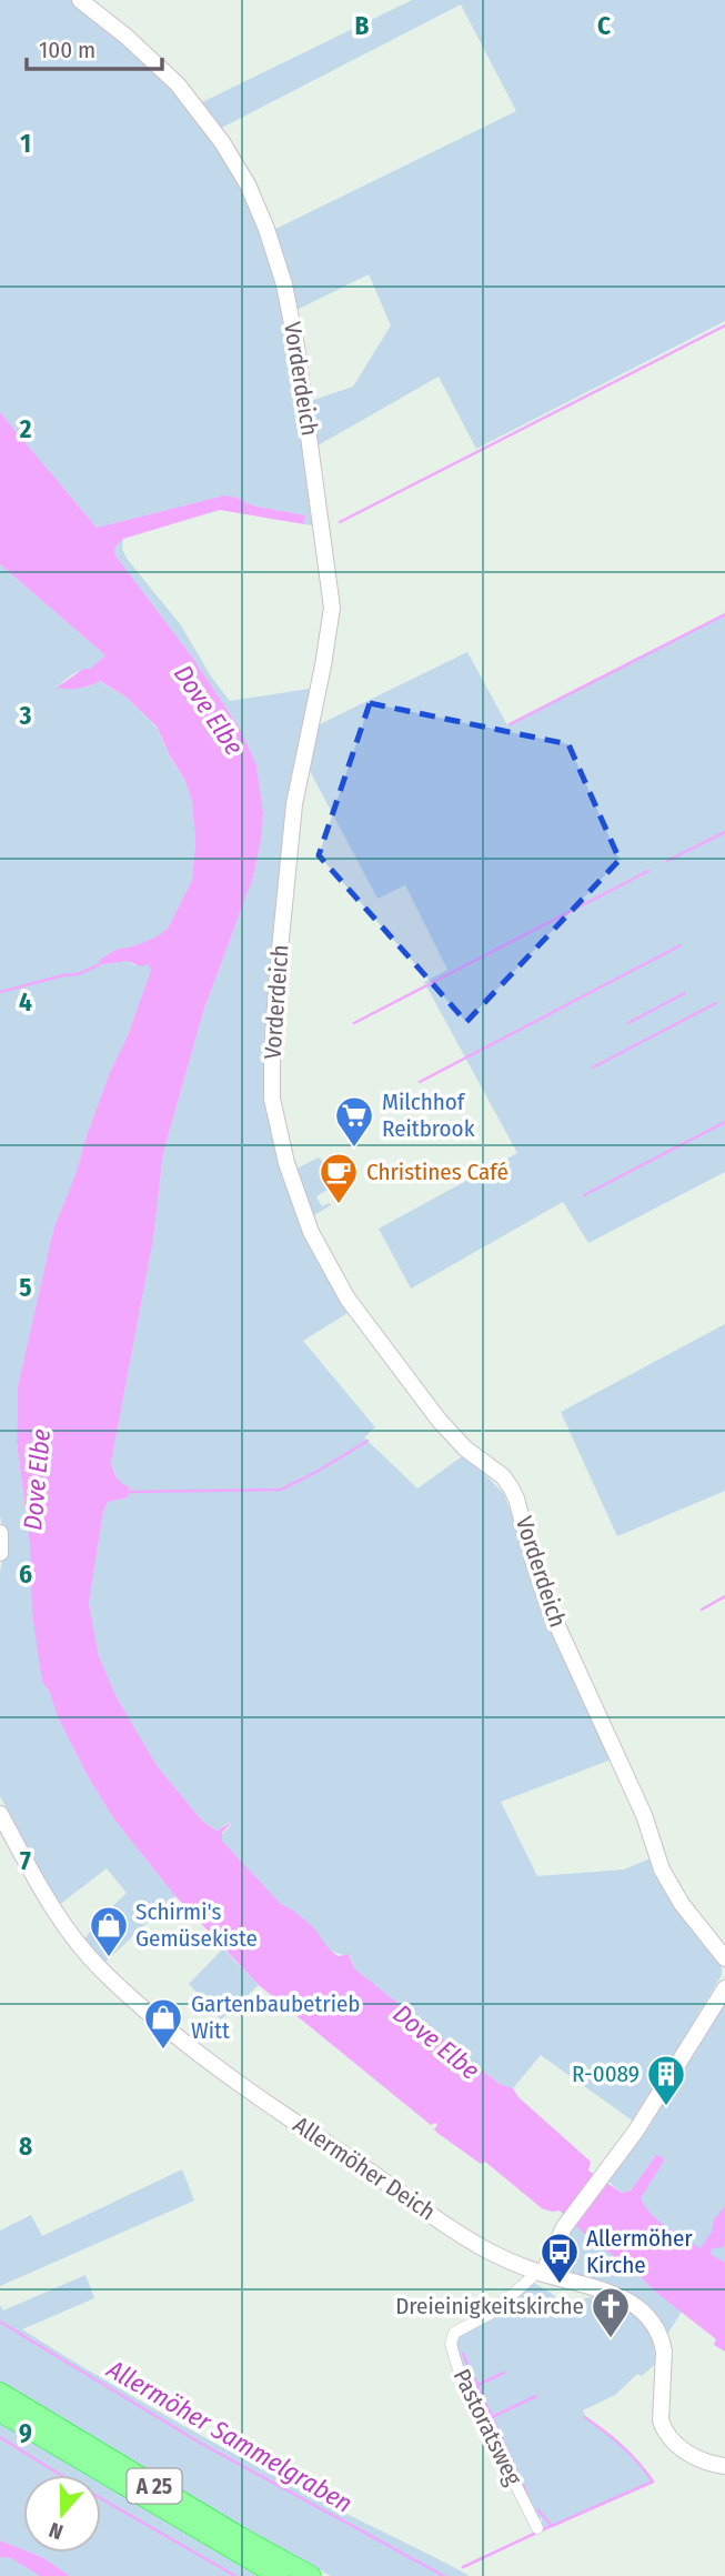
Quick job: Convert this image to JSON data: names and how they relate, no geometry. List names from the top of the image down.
{
  "streets": {
    "highway": ["A 25"],
    "street": ["Vorderdeich", "Allermöher Deich", "Pastoratsweg"]
  },
  "crossings": [
    ["Allermöher Deich", "Pastoratsweg"]
  ],
  "water": ["Dove Elbe", "Allermöher Sammelgraben"],
  "places": {
    "supermarket": ["Milchhof Reitbrook"],
    "cafe": ["Christines Café"],
    "shop": ["Schirmi's Gemüsekiste", "Gartenbaubetrieb Witt"],
    "building": ["R-0089"],
    "bus stop": ["Allermöher Kirche"],
    "church": ["Dreieinigkeitskirche"]
  },
  "scale_bar": "100 m",
  "north": "bottom",
  "grid": {
    "columns": ["B", "C"],
    "rows": [
      "1",
      "2",
      "3",
      "4",
      "5",
      "6",
      "7",
      "8",
      "9"
    ]
  }
}
